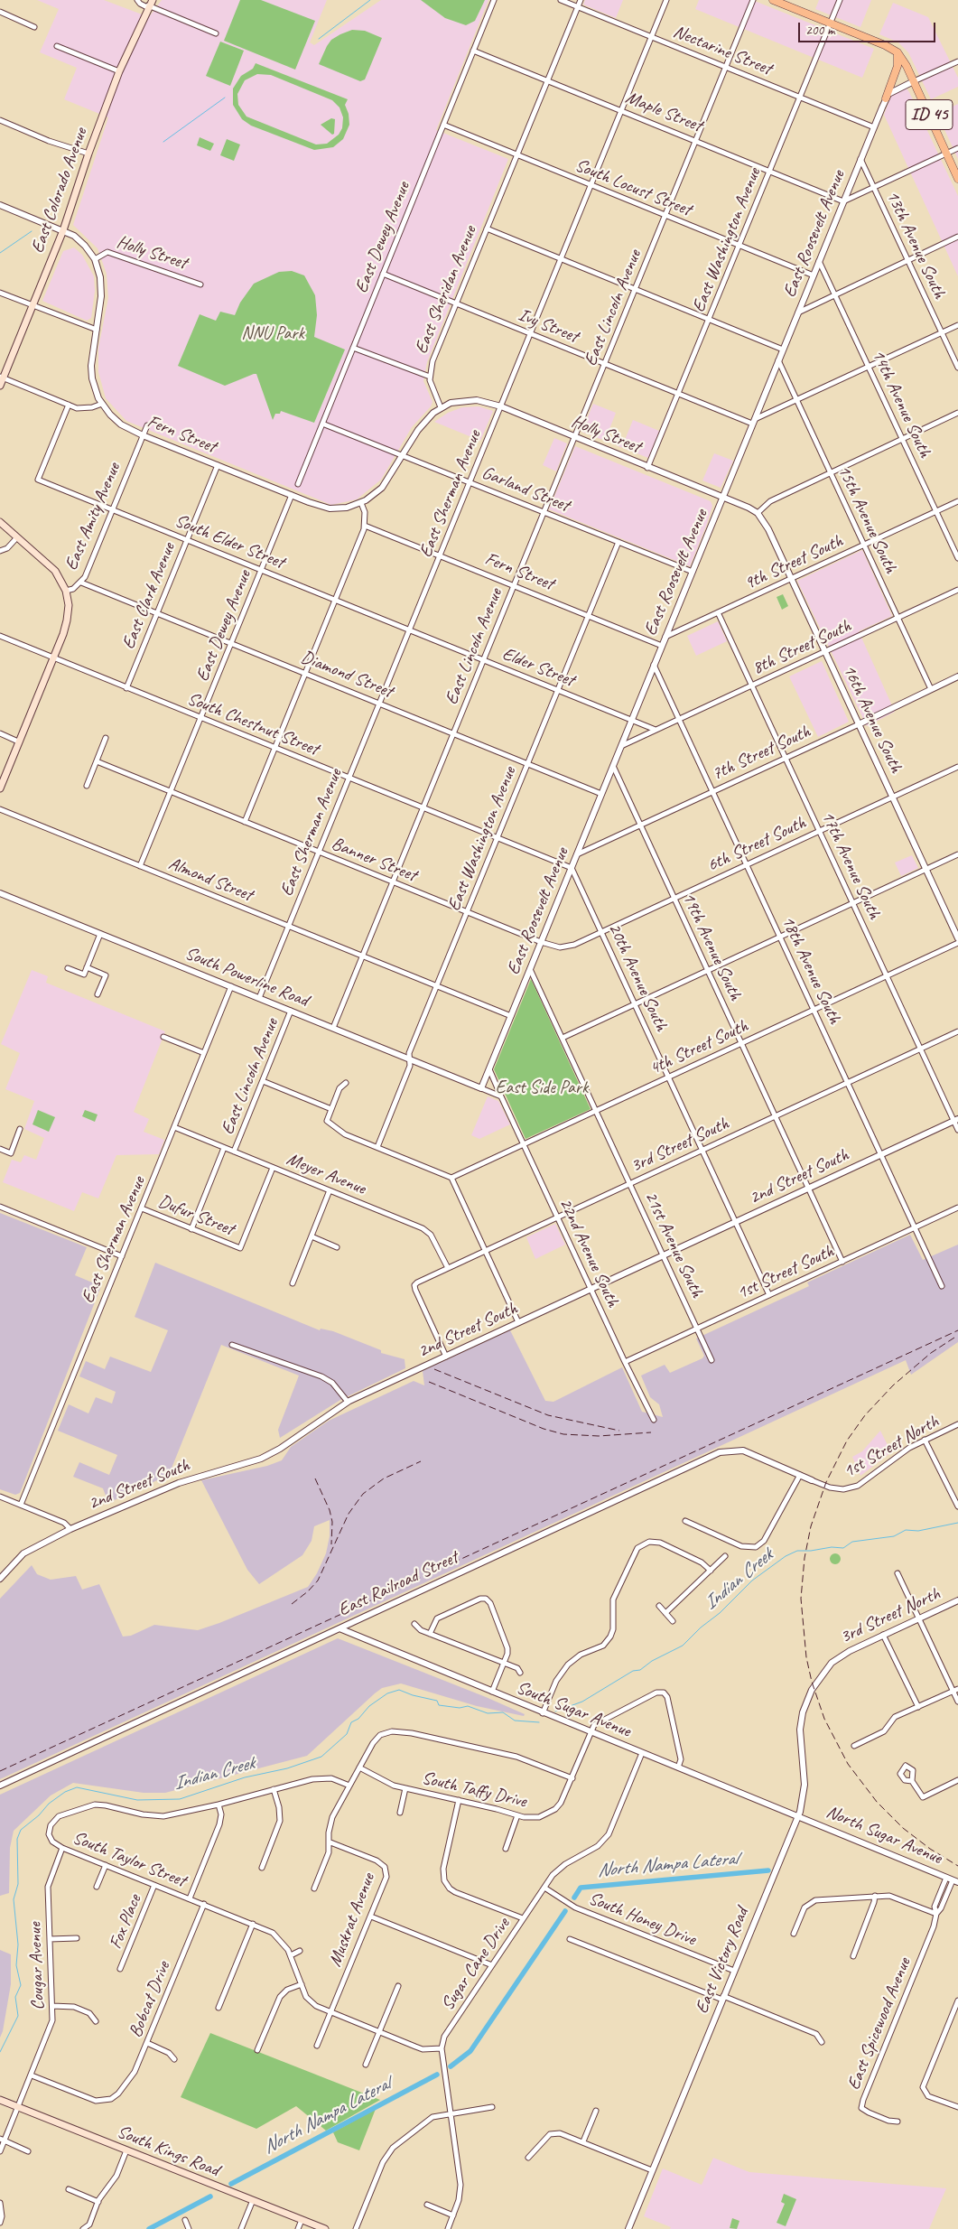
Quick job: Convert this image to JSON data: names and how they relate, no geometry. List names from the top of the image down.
{
  "streets": {
    "main road": [
      "ID 45",
      "East Colorado Avenue",
      "East Amity Avenue",
      "South Kings Road"
    ],
    "street": [
      "Nectarine Street",
      "Maple Street",
      "South Locust Street",
      "East Roosevelt Avenue",
      "East Dewey Avenue",
      "East Washington Avenue",
      "13th Avenue South",
      "Holly Street",
      "East Sheridan Avenue",
      "East Lincoln Avenue",
      "Ivy Street",
      "14th Avenue South",
      "Fern Street",
      "Garland Street",
      "East Sherman Avenue",
      "15th Avenue South",
      "South Elder Street",
      "9th Street South",
      "East Clark Avenue",
      "8th Street South",
      "Elder Street",
      "Diamond Street",
      "16th Avenue South",
      "South Chestnut Street",
      "7th Street South",
      "6th Street South",
      "Banner Street",
      "17th Avenue South",
      "Almond Street",
      "19th Avenue South",
      "18th Avenue South",
      "South Powerline Road",
      "20th Avenue South",
      "4th Street South",
      "3rd Street South",
      "Meyer Avenue",
      "2nd Street South",
      "Dufur Street",
      "21st Avenue South",
      "22nd Avenue South",
      "1st Street South",
      "1st Street North",
      "East Railroad Street",
      "3rd Street North",
      "South Sugar Avenue",
      "South Taffy Drive",
      "North Sugar Avenue",
      "South Taylor Street",
      "South Honey Drive",
      "Muskrat Avenue",
      "Fox Place",
      "East Victory Road",
      "Sugar Cane Drive",
      "Cougar Avenue",
      "Bobcat Drive",
      "East Spicewood Avenue"
    ]
  },
  "crossings": [
    ["Nectarine Street", "East Roosevelt Avenue"],
    ["Nectarine Street", "East Washington Avenue"],
    ["Nectarine Street", "East Sheridan Avenue"],
    ["Nectarine Street", "East Lincoln Avenue"],
    ["Nectarine Street", "East Sherman Avenue"],
    ["Maple Street", "East Roosevelt Avenue"],
    ["Maple Street", "East Dewey Avenue"],
    ["Maple Street", "East Washington Avenue"],
    ["Maple Street", "East Sheridan Avenue"],
    ["Maple Street", "East Lincoln Avenue"],
    ["Maple Street", "East Sherman Avenue"],
    ["South Locust Street", "East Roosevelt Avenue"],
    ["South Locust Street", "East Dewey Avenue"],
    ["South Locust Street", "East Washington Avenue"],
    ["South Locust Street", "East Sheridan Avenue"],
    ["South Locust Street", "East Lincoln Avenue"],
    ["South Locust Street", "East Sherman Avenue"],
    ["East Roosevelt Avenue", "13th Avenue South"],
    ["East Roosevelt Avenue", "Holly Street"],
    ["East Roosevelt Avenue", "Ivy Street"],
    ["East Roosevelt Avenue", "14th Avenue South"],
    ["East Roosevelt Avenue", "Fern Street"],
    ["East Roosevelt Avenue", "Garland Street"],
    ["East Roosevelt Avenue", "15th Avenue South"],
    ["East Roosevelt Avenue", "9th Street South"],
    ["East Roosevelt Avenue", "8th Street South"],
    ["East Roosevelt Avenue", "Elder Street"],
    ["East Roosevelt Avenue", "Diamond Street"],
    ["East Roosevelt Avenue", "South Chestnut Street"],
    ["East Roosevelt Avenue", "7th Street South"],
    ["East Roosevelt Avenue", "6th Street South"],
    ["East Roosevelt Avenue", "Banner Street"],
    ["East Roosevelt Avenue", "Almond Street"],
    ["East Roosevelt Avenue", "19th Avenue South"],
    ["East Roosevelt Avenue", "18th Avenue South"],
    ["East Roosevelt Avenue", "South Powerline Road"],
    ["East Roosevelt Avenue", "20th Avenue South"],
    ["East Roosevelt Avenue", "21st Avenue South"],
    ["East Roosevelt Avenue", "22nd Avenue South"],
    ["East Dewey Avenue", "Ivy Street"],
    ["East Dewey Avenue", "Fern Street"],
    ["East Dewey Avenue", "Garland Street"],
    ["East Dewey Avenue", "South Elder Street"],
    ["East Dewey Avenue", "Diamond Street"],
    ["East Dewey Avenue", "South Chestnut Street"],
    ["East Dewey Avenue", "Banner Street"],
    ["East Dewey Avenue", "Almond Street"],
    ["East Washington Avenue", "Holly Street"],
    ["East Washington Avenue", "Ivy Street"],
    ["East Washington Avenue", "Fern Street"],
    ["East Washington Avenue", "Garland Street"],
    ["East Washington Avenue", "Elder Street"],
    ["East Washington Avenue", "Diamond Street"],
    ["East Washington Avenue", "South Chestnut Street"],
    ["East Washington Avenue", "Banner Street"],
    ["East Washington Avenue", "Almond Street"],
    ["East Washington Avenue", "South Powerline Road"],
    ["Holly Street", "East Sheridan Avenue"],
    ["Holly Street", "East Lincoln Avenue"],
    ["Holly Street", "Fern Street"],
    ["Holly Street", "East Sherman Avenue"],
    ["Holly Street", "16th Avenue South"],
    ["East Sheridan Avenue", "Ivy Street"],
    ["East Lincoln Avenue", "Ivy Street"],
    ["East Lincoln Avenue", "Fern Street"],
    ["East Lincoln Avenue", "Garland Street"],
    ["East Lincoln Avenue", "Elder Street"],
    ["East Lincoln Avenue", "Diamond Street"],
    ["East Lincoln Avenue", "South Chestnut Street"],
    ["East Lincoln Avenue", "Banner Street"],
    ["East Lincoln Avenue", "Almond Street"],
    ["East Lincoln Avenue", "South Powerline Road"],
    ["East Lincoln Avenue", "Meyer Avenue"],
    ["East Lincoln Avenue", "Dufur Street"],
    ["Ivy Street", "East Sherman Avenue"],
    ["14th Avenue South", "9th Street South"],
    ["Fern Street", "East Sherman Avenue"],
    ["Fern Street", "East Amity Avenue"],
    ["Fern Street", "East Clark Avenue"],
    ["Garland Street", "East Sherman Avenue"],
    ["East Sherman Avenue", "South Elder Street"],
    ["East Sherman Avenue", "Elder Street"],
    ["East Sherman Avenue", "Diamond Street"],
    ["East Sherman Avenue", "South Chestnut Street"],
    ["East Sherman Avenue", "Banner Street"],
    ["East Sherman Avenue", "Almond Street"],
    ["East Sherman Avenue", "South Powerline Road"],
    ["East Sherman Avenue", "Meyer Avenue"],
    ["East Sherman Avenue", "Dufur Street"],
    ["East Amity Avenue", "South Elder Street"],
    ["East Amity Avenue", "Diamond Street"],
    ["East Amity Avenue", "South Chestnut Street"],
    ["15th Avenue South", "9th Street South"],
    ["15th Avenue South", "8th Street South"],
    ["15th Avenue South", "7th Street South"],
    ["South Elder Street", "East Clark Avenue"],
    ["South Elder Street", "Elder Street"],
    ["9th Street South", "16th Avenue South"],
    ["9th Street South", "17th Avenue South"],
    ["East Clark Avenue", "Diamond Street"],
    ["East Clark Avenue", "South Chestnut Street"],
    ["8th Street South", "16th Avenue South"],
    ["8th Street South", "17th Avenue South"],
    ["8th Street South", "18th Avenue South"],
    ["16th Avenue South", "7th Street South"],
    ["16th Avenue South", "6th Street South"],
    ["South Chestnut Street", "20th Avenue South"],
    ["7th Street South", "17th Avenue South"],
    ["7th Street South", "19th Avenue South"],
    ["7th Street South", "18th Avenue South"],
    ["6th Street South", "Banner Street"],
    ["6th Street South", "17th Avenue South"],
    ["6th Street South", "19th Avenue South"],
    ["6th Street South", "18th Avenue South"],
    ["6th Street South", "20th Avenue South"],
    ["17th Avenue South", "4th Street South"],
    ["17th Avenue South", "3rd Street South"],
    ["17th Avenue South", "2nd Street South"],
    ["19th Avenue South", "4th Street South"],
    ["19th Avenue South", "3rd Street South"],
    ["19th Avenue South", "2nd Street South"],
    ["19th Avenue South", "1st Street South"],
    ["18th Avenue South", "4th Street South"],
    ["18th Avenue South", "3rd Street South"],
    ["18th Avenue South", "2nd Street South"],
    ["18th Avenue South", "1st Street South"],
    ["20th Avenue South", "4th Street South"],
    ["20th Avenue South", "3rd Street South"],
    ["20th Avenue South", "2nd Street South"],
    ["20th Avenue South", "1st Street South"],
    ["4th Street South", "21st Avenue South"],
    ["4th Street South", "22nd Avenue South"],
    ["3rd Street South", "Meyer Avenue"],
    ["3rd Street South", "2nd Street South"],
    ["3rd Street South", "21st Avenue South"],
    ["3rd Street South", "22nd Avenue South"],
    ["Meyer Avenue", "Dufur Street"],
    ["2nd Street South", "21st Avenue South"],
    ["2nd Street South", "22nd Avenue South"],
    ["21st Avenue South", "1st Street South"],
    ["22nd Avenue South", "1st Street South"],
    ["1st Street North", "East Railroad Street"],
    ["East Railroad Street", "South Sugar Avenue"],
    ["3rd Street North", "East Victory Road"],
    ["South Sugar Avenue", "South Taffy Drive"],
    ["South Sugar Avenue", "North Sugar Avenue"],
    ["South Sugar Avenue", "East Victory Road"],
    ["South Sugar Avenue", "Sugar Cane Drive"],
    ["North Sugar Avenue", "East Victory Road"],
    ["North Sugar Avenue", "East Spicewood Avenue"],
    ["South Taylor Street", "Muskrat Avenue"],
    ["South Taylor Street", "Fox Place"],
    ["South Taylor Street", "Sugar Cane Drive"],
    ["South Taylor Street", "Cougar Avenue"],
    ["South Taylor Street", "Bobcat Drive"],
    ["South Honey Drive", "East Victory Road"],
    ["South Honey Drive", "Sugar Cane Drive"],
    ["Cougar Avenue", "Bobcat Drive"],
    ["Cougar Avenue", "South Kings Road"]
  ],
  "water": ["Indian Creek", "North Nampa Lateral"],
  "parks": ["NNU Park", "East Side Park"],
  "scale_bar": "200 m"
}
